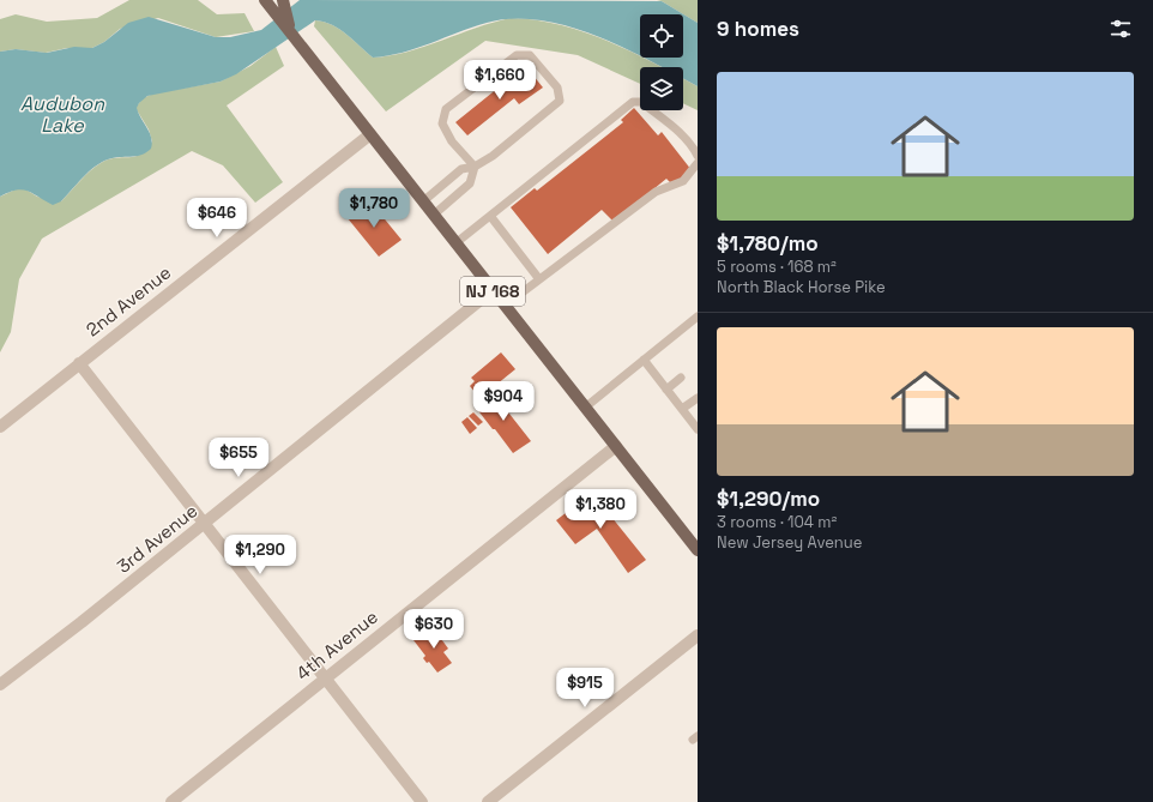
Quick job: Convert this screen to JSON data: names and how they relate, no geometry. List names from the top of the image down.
{
  "streets": {
    "main road": ["NJ 168"],
    "street": ["2nd Avenue", "3rd Avenue", "4th Avenue"]
  },
  "crossings": [
    ["NJ 168", "2nd Avenue"],
    ["NJ 168", "3rd Avenue"],
    ["NJ 168", "4th Avenue"]
  ],
  "water": ["Audubon Lake"],
  "page": {
    "heading": "9 homes",
    "list": [
      {
        "name": "$1,780/mo",
        "note": "5 rooms · 168 m² · North Black Horse Pike"
      },
      {
        "name": "$1,290/mo",
        "note": "3 rooms · 104 m² · New Jersey Avenue"
      }
    ],
    "price": [
      "$1,660",
      "$1,780",
      "$646",
      "$904",
      "$655",
      "$1,380",
      "$1,290",
      "$630",
      "$915"
    ]
  }
}
